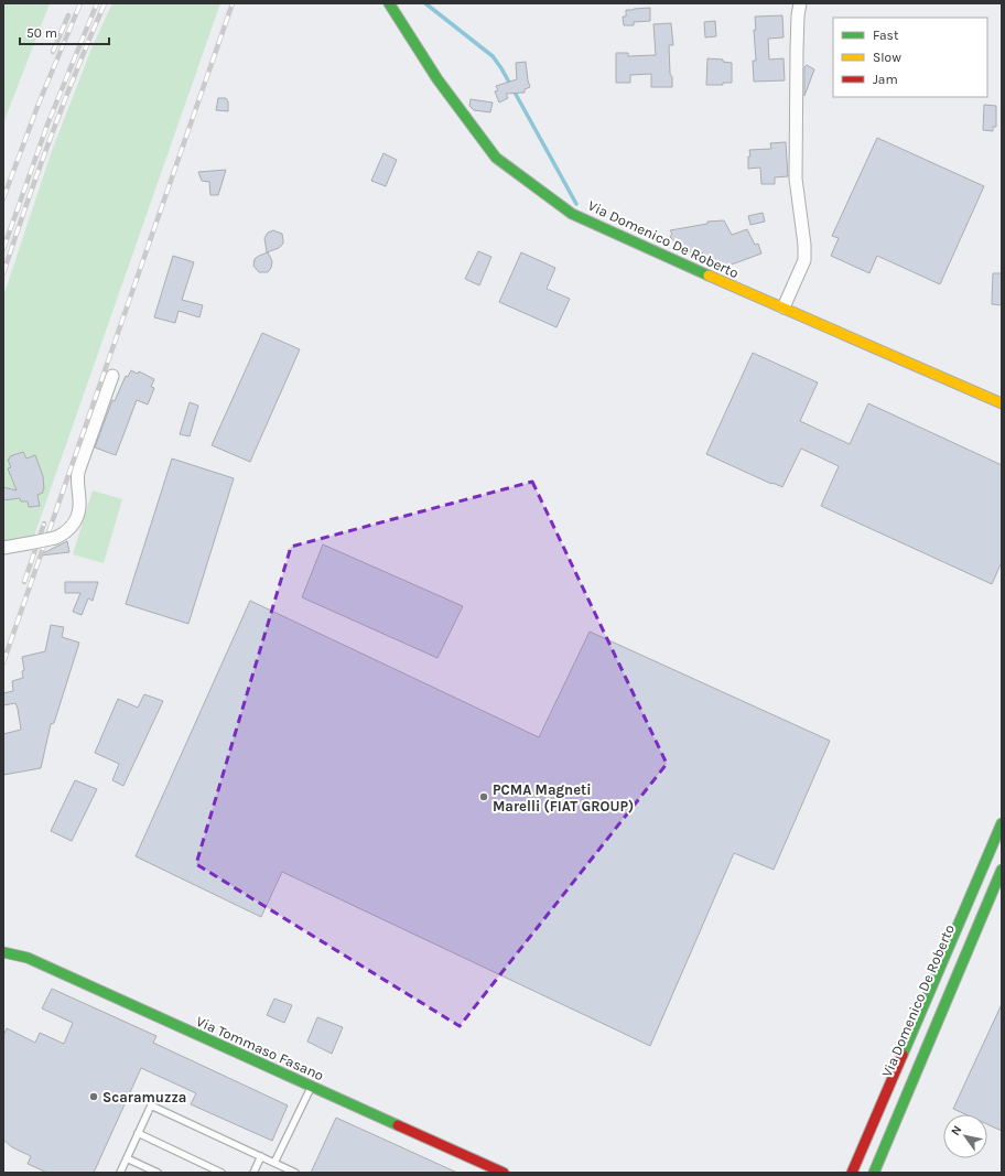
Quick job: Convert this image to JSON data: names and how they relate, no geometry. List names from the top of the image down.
{
  "streets": {
    "main road": ["Via Domenico De Roberto", "Via Tommaso Fasano"]
  },
  "places": ["PCMA Magneti Marelli (FIAT GROUP)", "Scaramuzza"],
  "legend": ["Fast", "Slow", "Jam"],
  "scale_bar": "50 m",
  "north": "top left"
}
